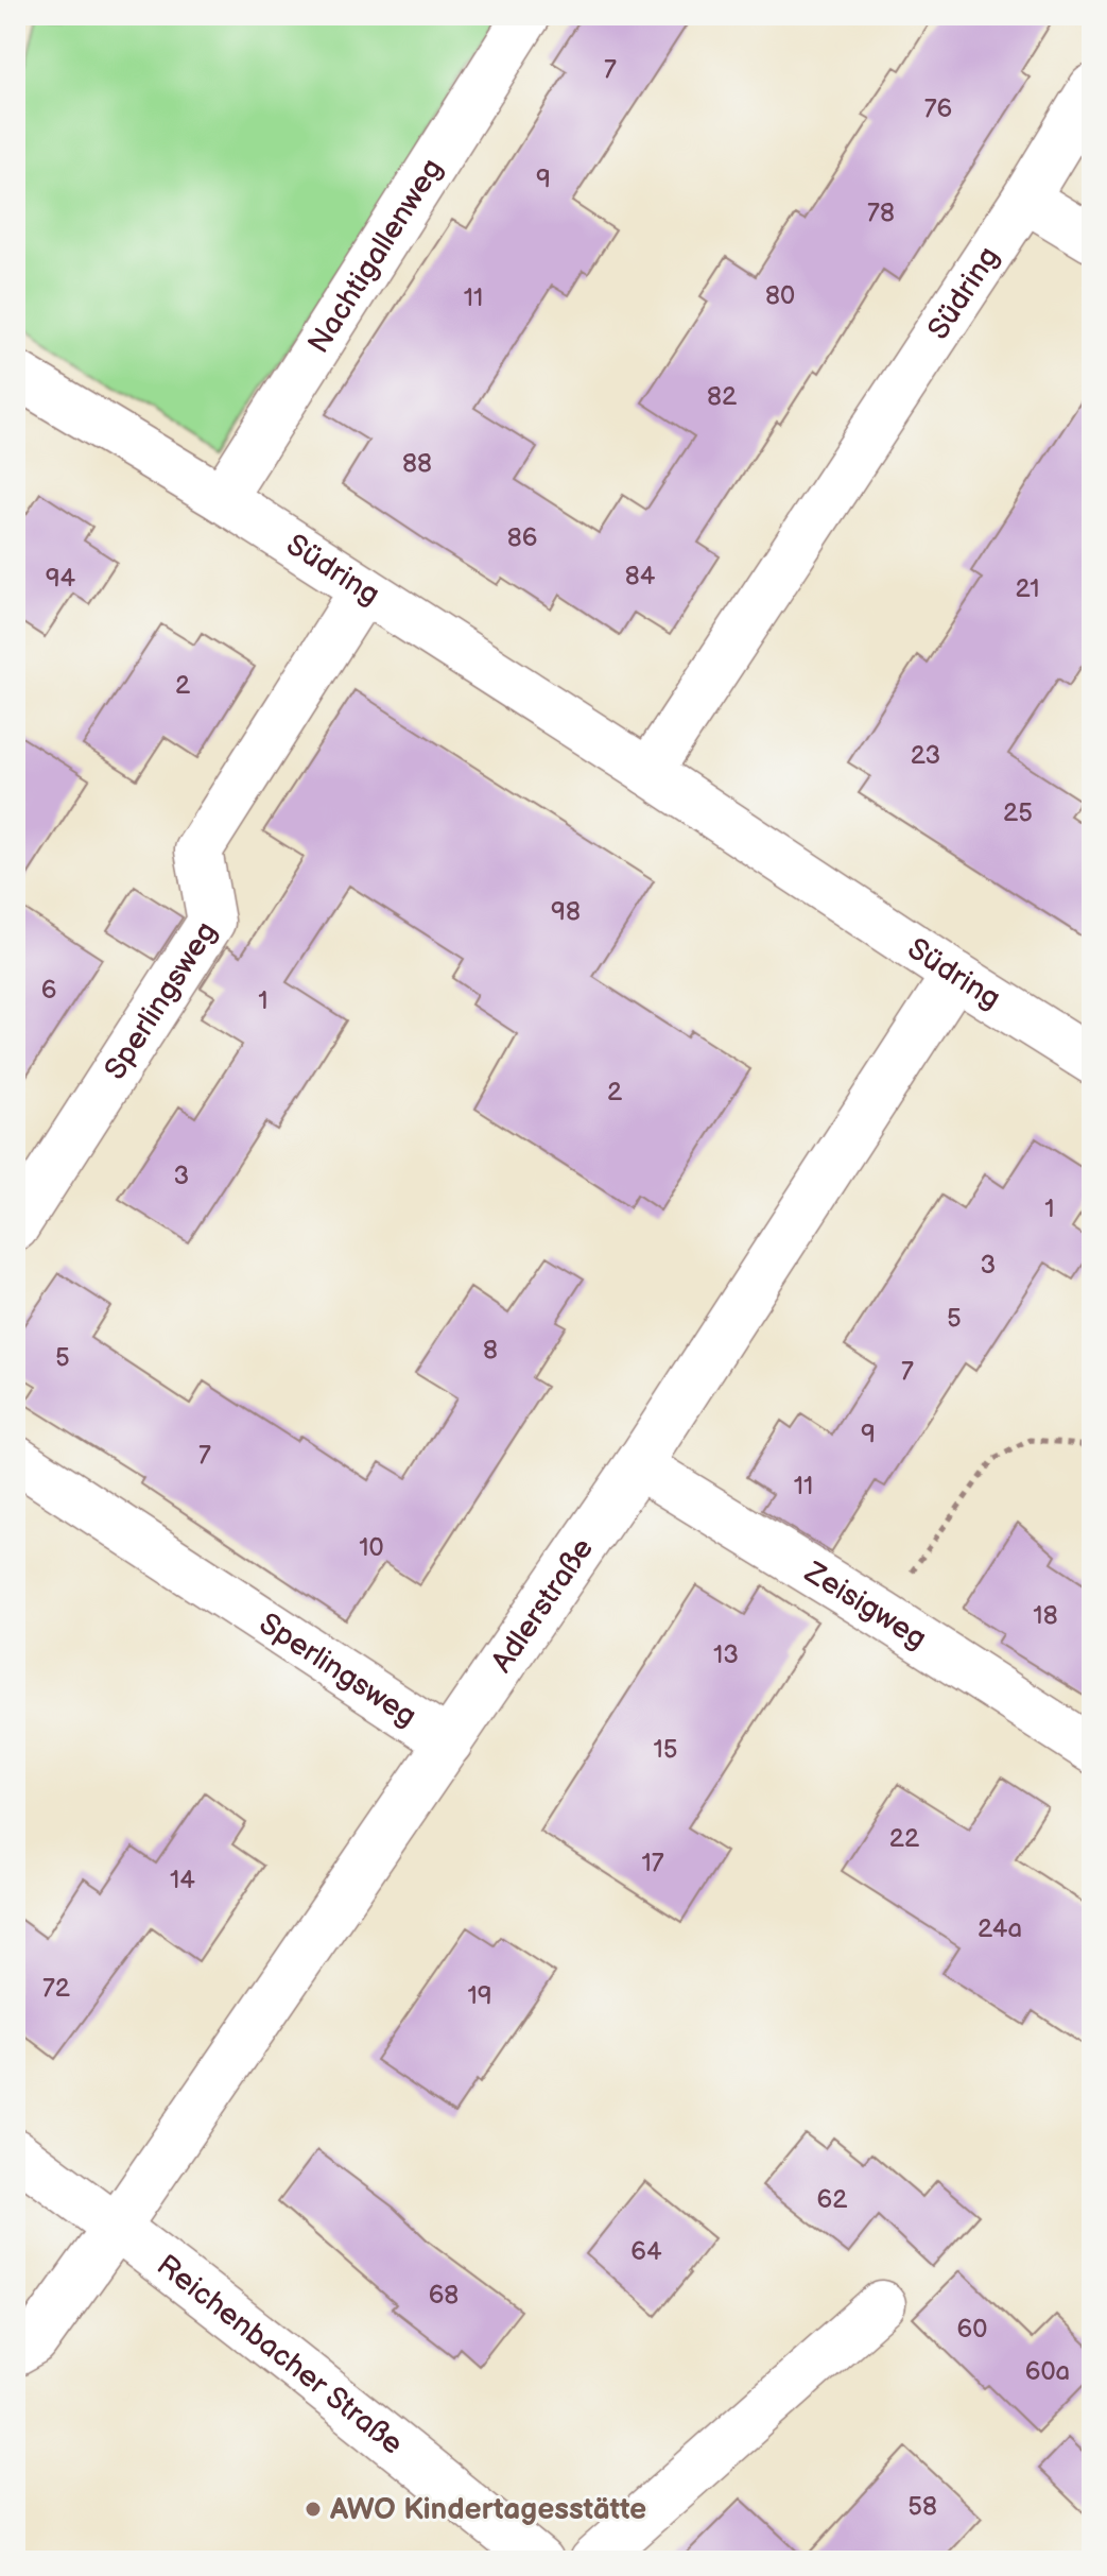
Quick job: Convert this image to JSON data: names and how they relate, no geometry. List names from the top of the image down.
{
  "streets": {
    "street": [
      "Nachtigallenweg",
      "Südring",
      "Sperlingsweg",
      "Adlerstraße",
      "Zeisigweg",
      "Reichenbacher Straße"
    ]
  },
  "crossings": [
    ["Nachtigallenweg", "Südring"],
    ["Südring", "Sperlingsweg"],
    ["Südring", "Adlerstraße"],
    ["Sperlingsweg", "Adlerstraße"],
    ["Adlerstraße", "Zeisigweg"],
    ["Adlerstraße", "Reichenbacher Straße"]
  ],
  "places": ["AWO Kindertagesstätte"],
  "house_numbers": [
    "7",
    "76",
    "9",
    "78",
    "80",
    "11",
    "82",
    "88",
    "86",
    "84",
    "94",
    "21",
    "2",
    "23",
    "25",
    "98",
    "6",
    "1",
    "2",
    "3",
    "1",
    "3",
    "5",
    "8",
    "5",
    "7",
    "9",
    "7",
    "11",
    "10",
    "18",
    "13",
    "15",
    "22",
    "17",
    "14",
    "24a",
    "72",
    "19",
    "62",
    "64",
    "68",
    "60",
    "60a",
    "58"
  ]
}
